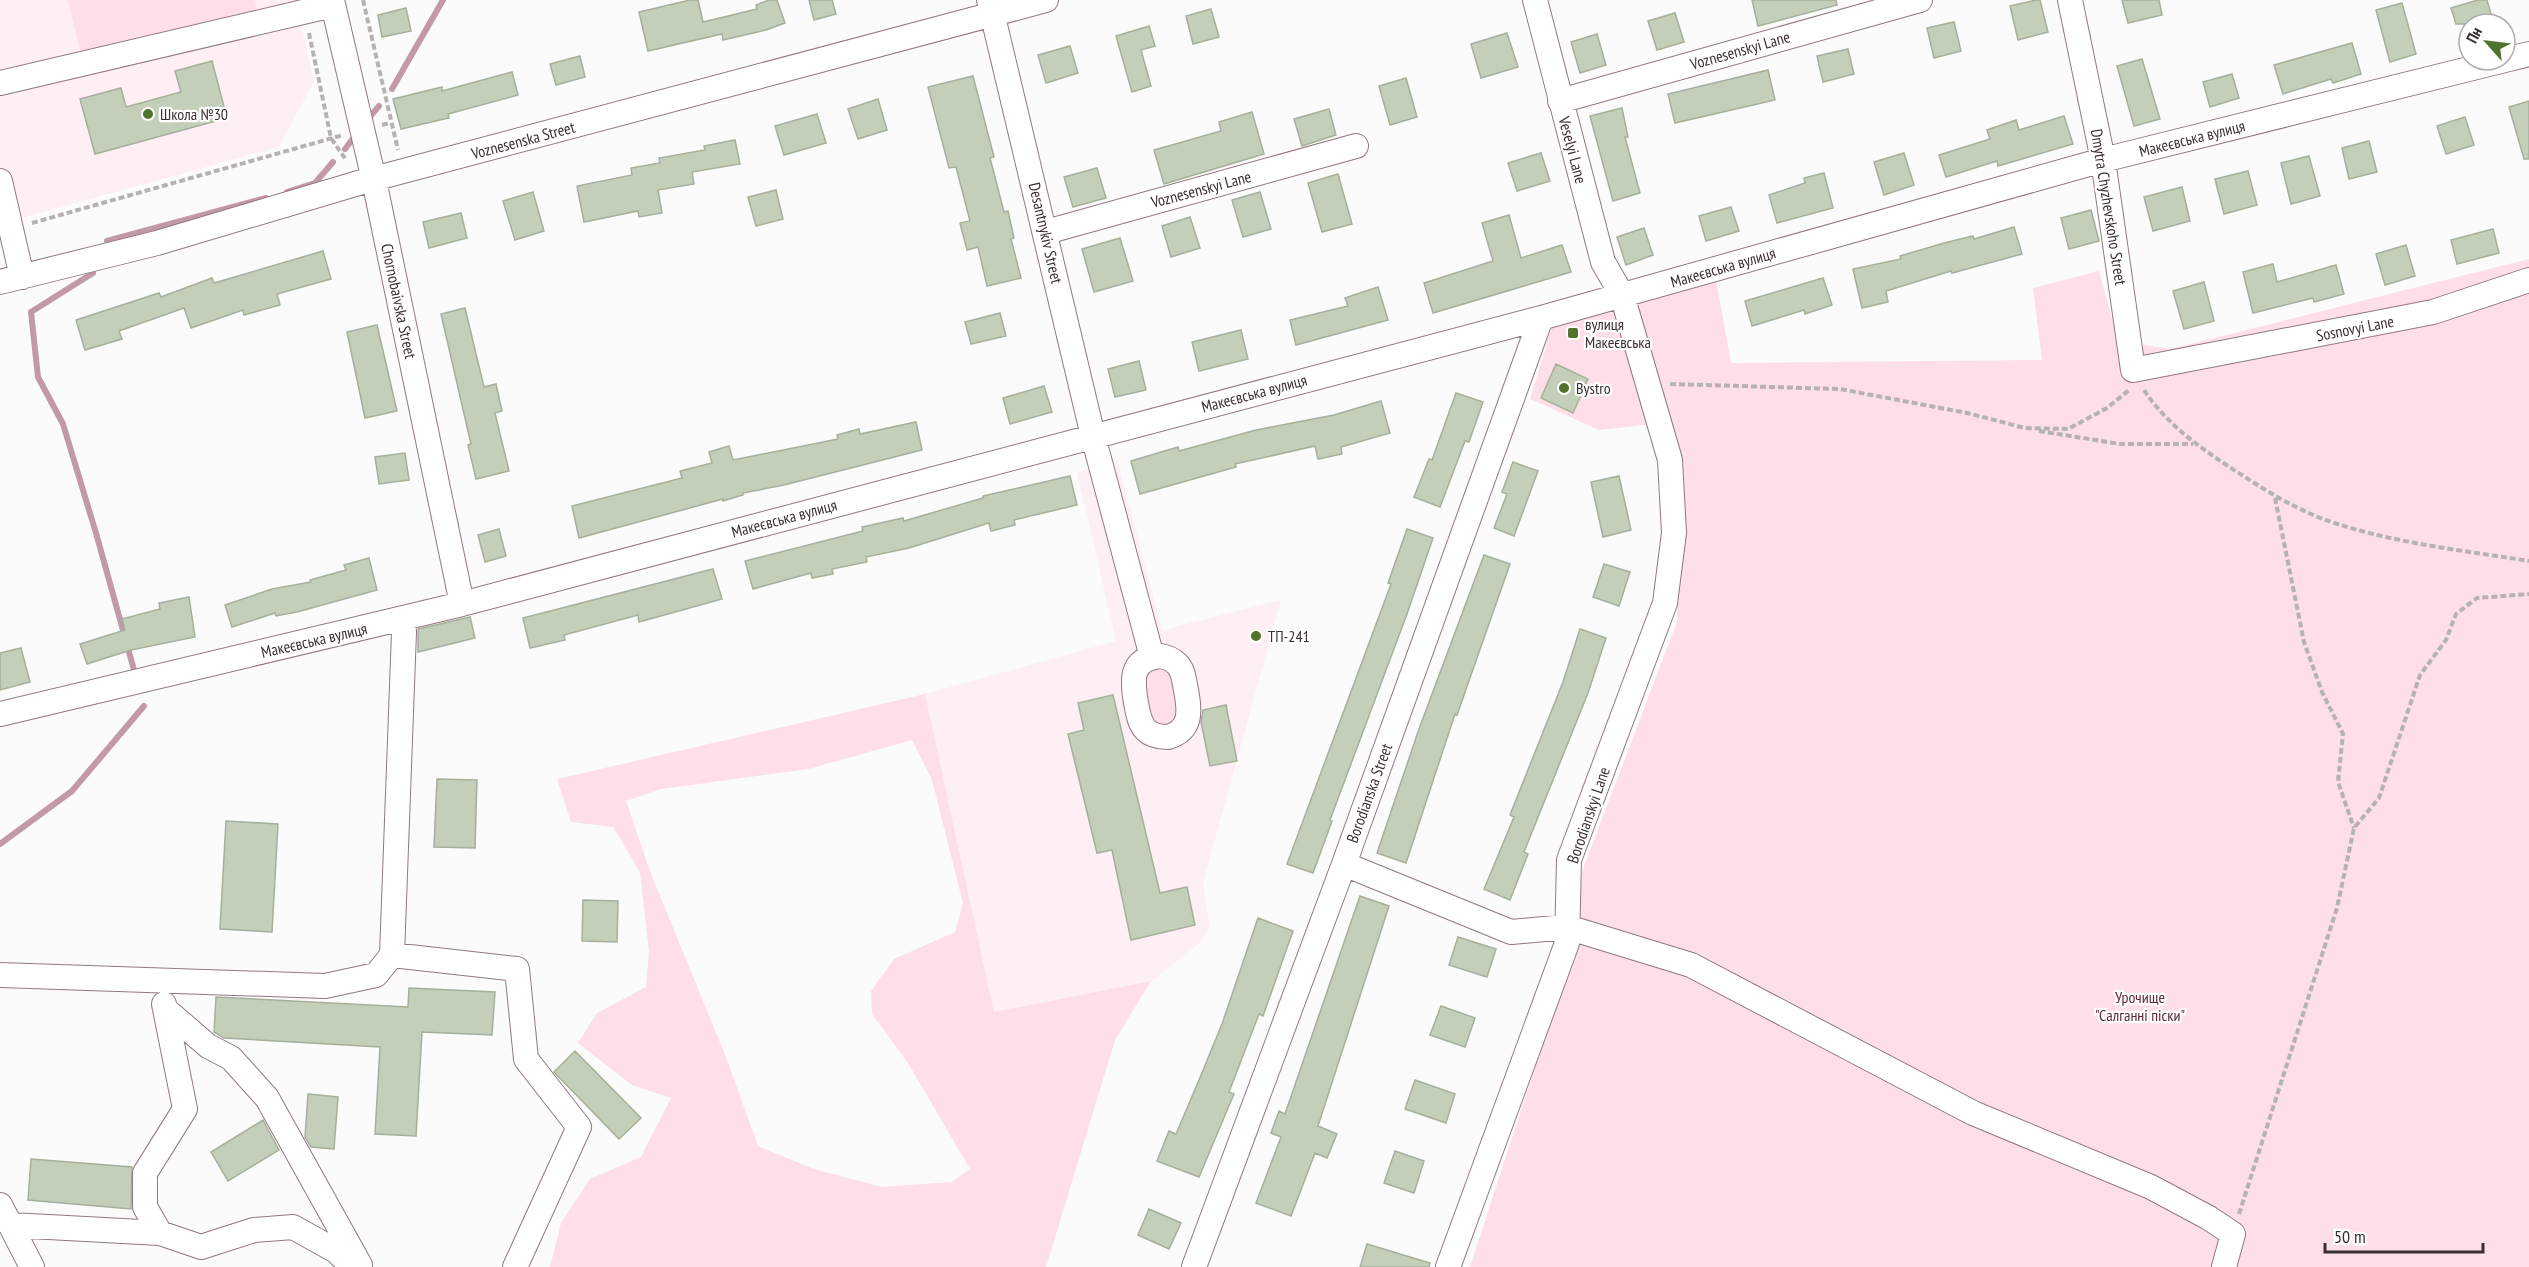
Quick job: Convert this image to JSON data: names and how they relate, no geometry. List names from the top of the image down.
{
  "streets": {
    "street": [
      "Voznesenskyi Lane",
      "Макеєвська вулиця",
      "Voznesenska Street",
      "Veselyi Lane",
      "Dmytra Chyzhevskoho Street",
      "Desantnykiv Street",
      "Chornobaivska Street",
      "Sosnovyi Lane",
      "Borodianska Street",
      "Borodianskyi Lane"
    ]
  },
  "crossings": [
    ["Voznesenskyi Lane", "Veselyi Lane"],
    ["Voznesenskyi Lane", "Desantnykiv Street"],
    ["Макеєвська вулиця", "Veselyi Lane"],
    ["Макеєвська вулиця", "Dmytra Chyzhevskoho Street"],
    ["Макеєвська вулиця", "Desantnykiv Street"],
    ["Макеєвська вулиця", "Chornobaivska Street"],
    ["Макеєвська вулиця", "Borodianska Street"],
    ["Voznesenska Street", "Desantnykiv Street"],
    ["Voznesenska Street", "Chornobaivska Street"],
    ["Veselyi Lane", "Borodianskyi Lane"],
    ["Dmytra Chyzhevskoho Street", "Sosnovyi Lane"]
  ],
  "parks": ["Урочище \"Салганні піски\""],
  "places": {
    "other": ["Школа №30", "Bystro", "ТП-241"],
    "transit": ["вулиця Макеєвська"]
  },
  "scale_bar": "50 m",
  "north": "top left"
}
